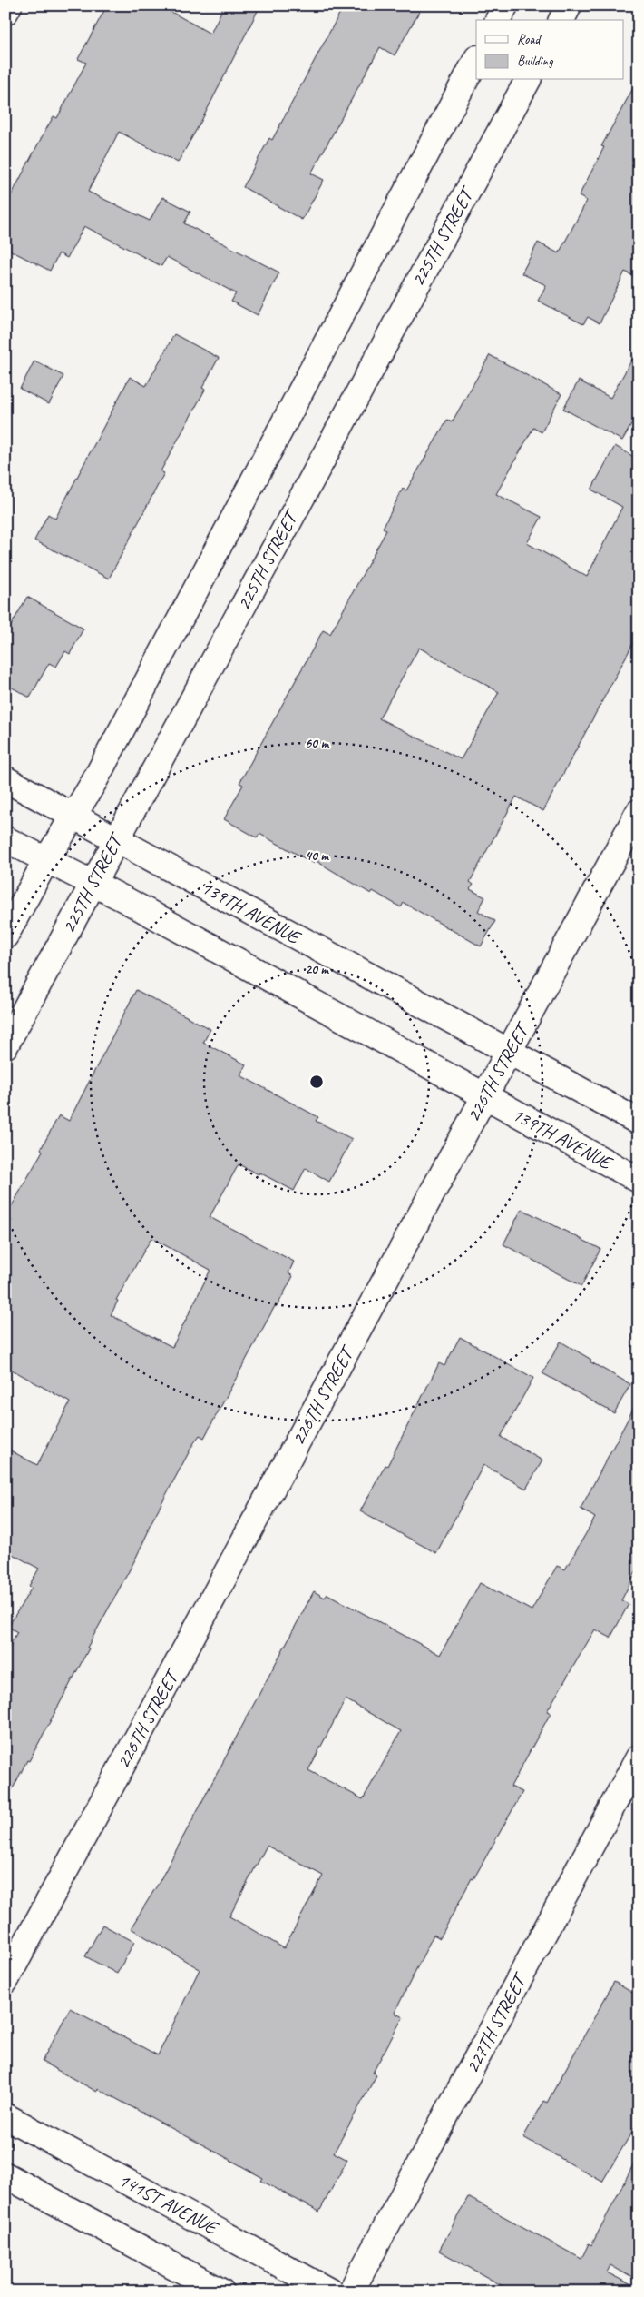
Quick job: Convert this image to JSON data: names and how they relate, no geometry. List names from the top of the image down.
{
  "streets": {
    "street": [
      "225TH STREET",
      "139TH AVENUE",
      "226TH STREET",
      "227TH STREET",
      "141ST AVENUE"
    ]
  },
  "crossings": [
    ["225TH STREET", "139TH AVENUE"],
    ["139TH AVENUE", "226TH STREET"]
  ],
  "legend": ["Road", "Building"],
  "rings": ["60 m", "40 m", "20 m"]
}
